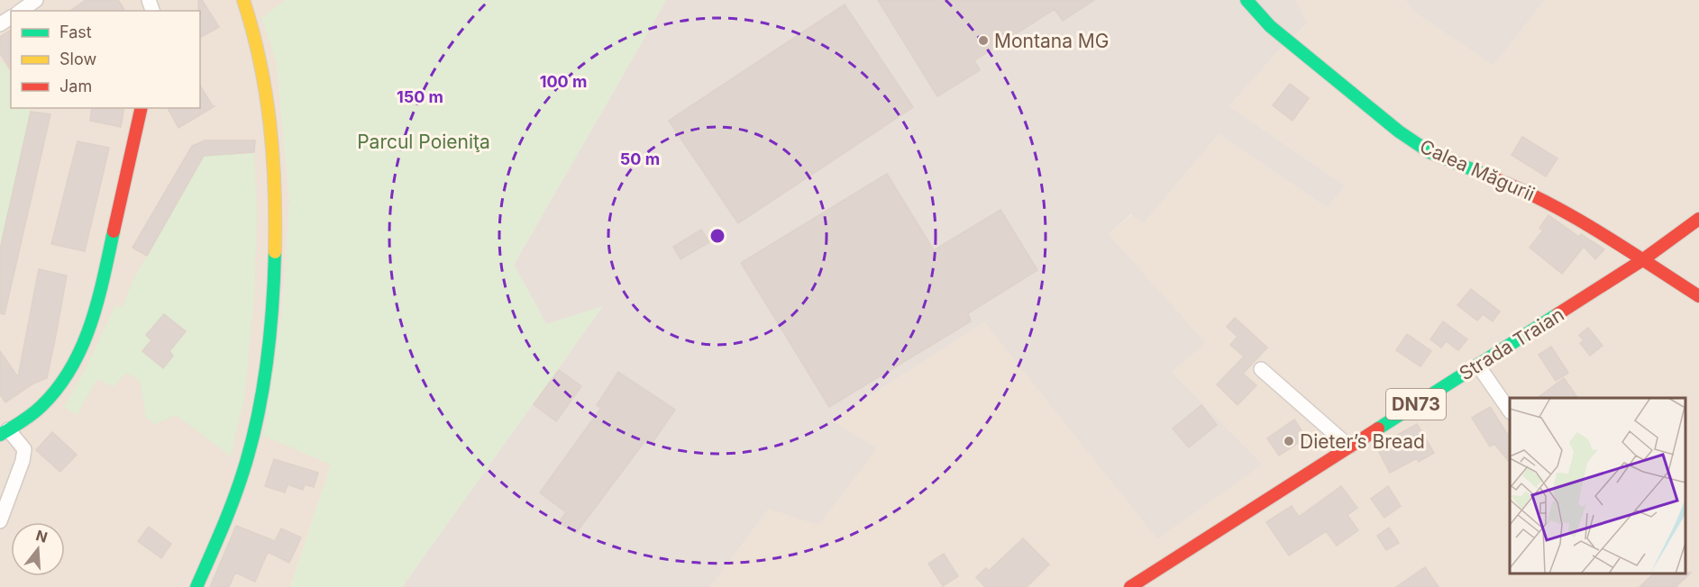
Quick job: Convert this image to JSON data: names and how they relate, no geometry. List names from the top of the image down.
{
  "streets": {
    "main road": ["Calea Măgurii", "Strada Traian", "DN73"]
  },
  "crossings": [
    ["Calea Măgurii", "Strada Traian"]
  ],
  "parks": ["Parcul Poieniţa"],
  "places": ["Montana MG", "Dieter’s Bread"],
  "legend": ["Fast", "Slow", "Jam"],
  "north": "top",
  "rings": ["100 m", "150 m", "50 m"]
}
